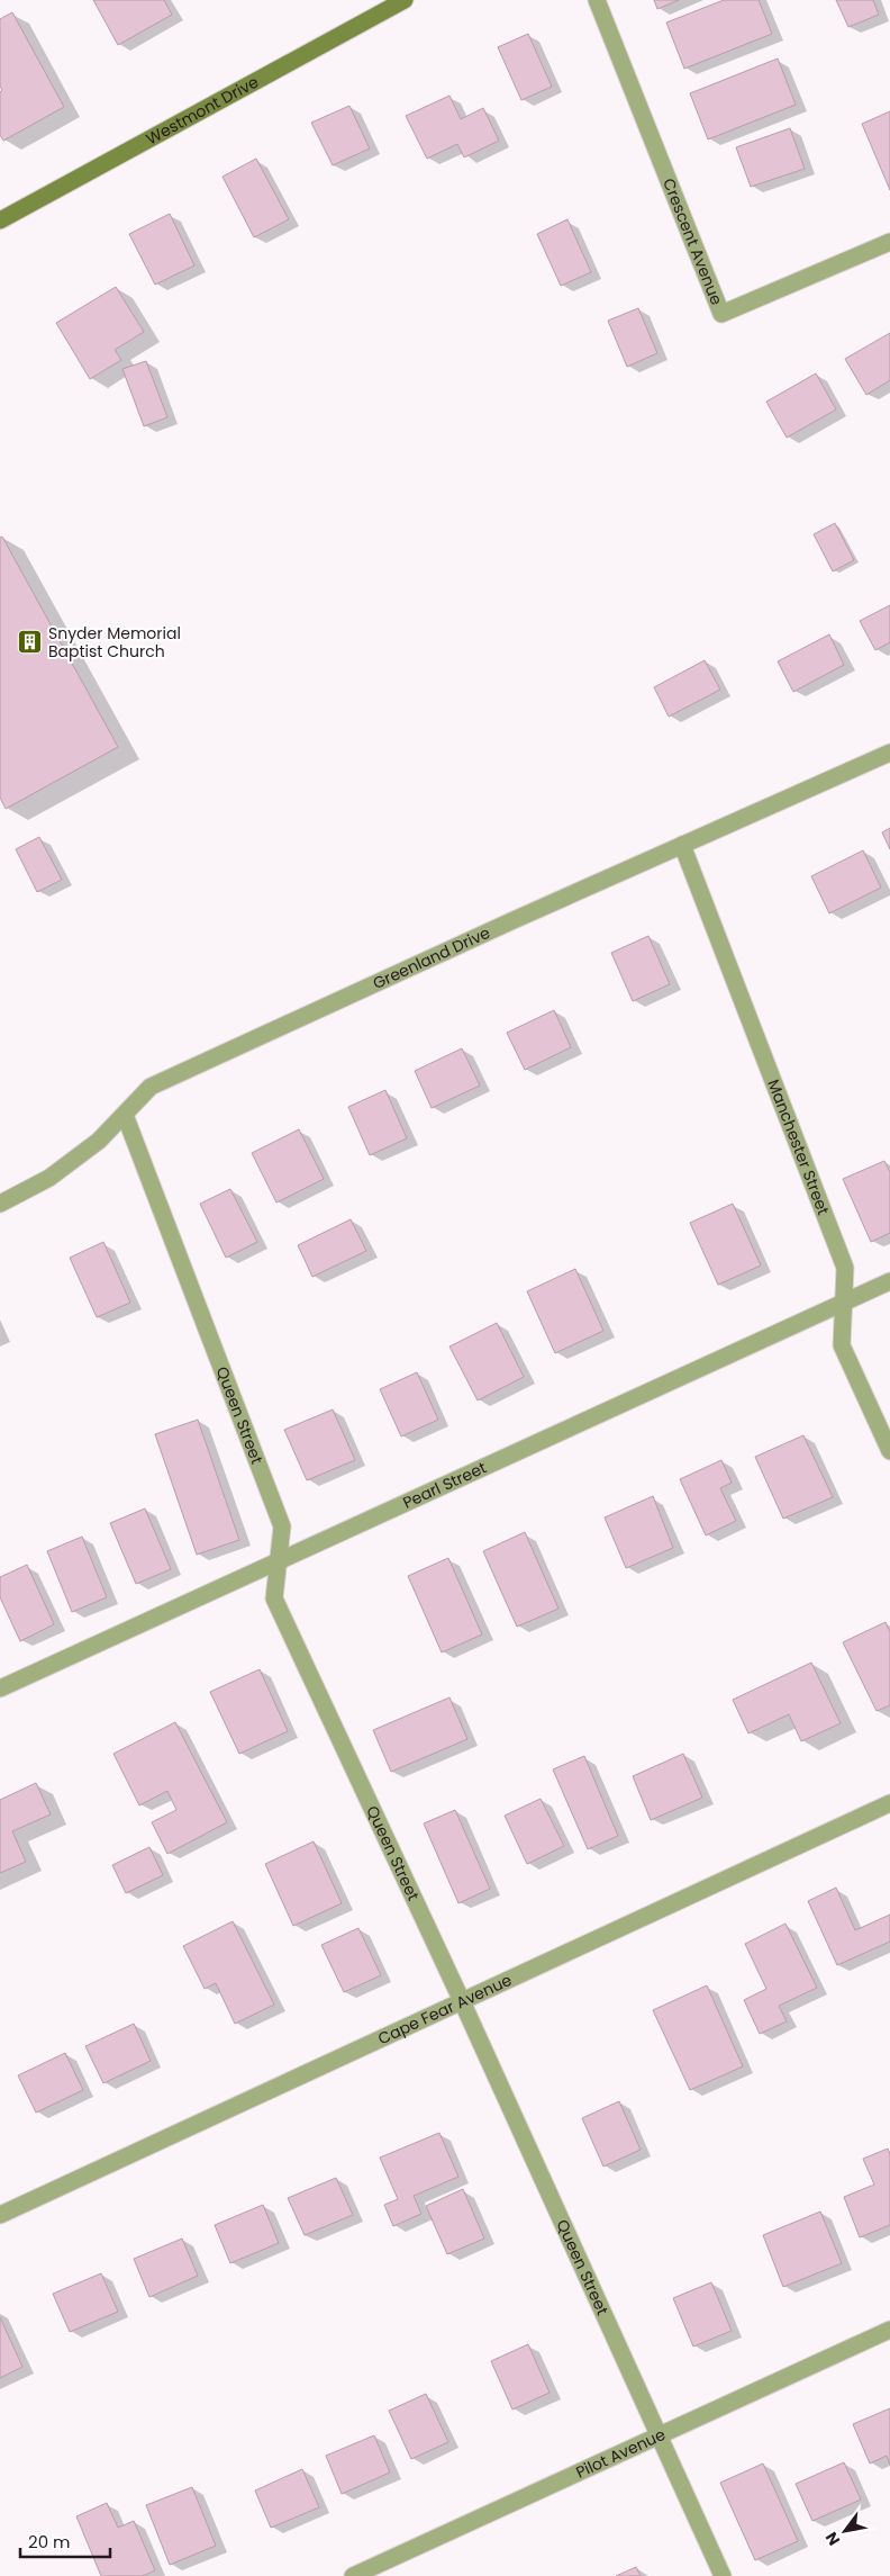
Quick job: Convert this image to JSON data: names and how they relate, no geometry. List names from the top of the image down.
{
  "streets": {
    "street": [
      "Westmont Drive",
      "Crescent Avenue",
      "Greenland Drive",
      "Manchester Street",
      "Queen Street",
      "Pearl Street",
      "Cape Fear Avenue",
      "Pilot Avenue"
    ]
  },
  "crossings": [
    ["Greenland Drive", "Manchester Street"],
    ["Greenland Drive", "Queen Street"],
    ["Manchester Street", "Pearl Street"],
    ["Queen Street", "Pearl Street"],
    ["Queen Street", "Cape Fear Avenue"],
    ["Queen Street", "Pilot Avenue"]
  ],
  "places": {
    "building": ["Snyder Memorial Baptist Church"]
  },
  "scale_bar": "20 m",
  "north": "bottom left"
}
